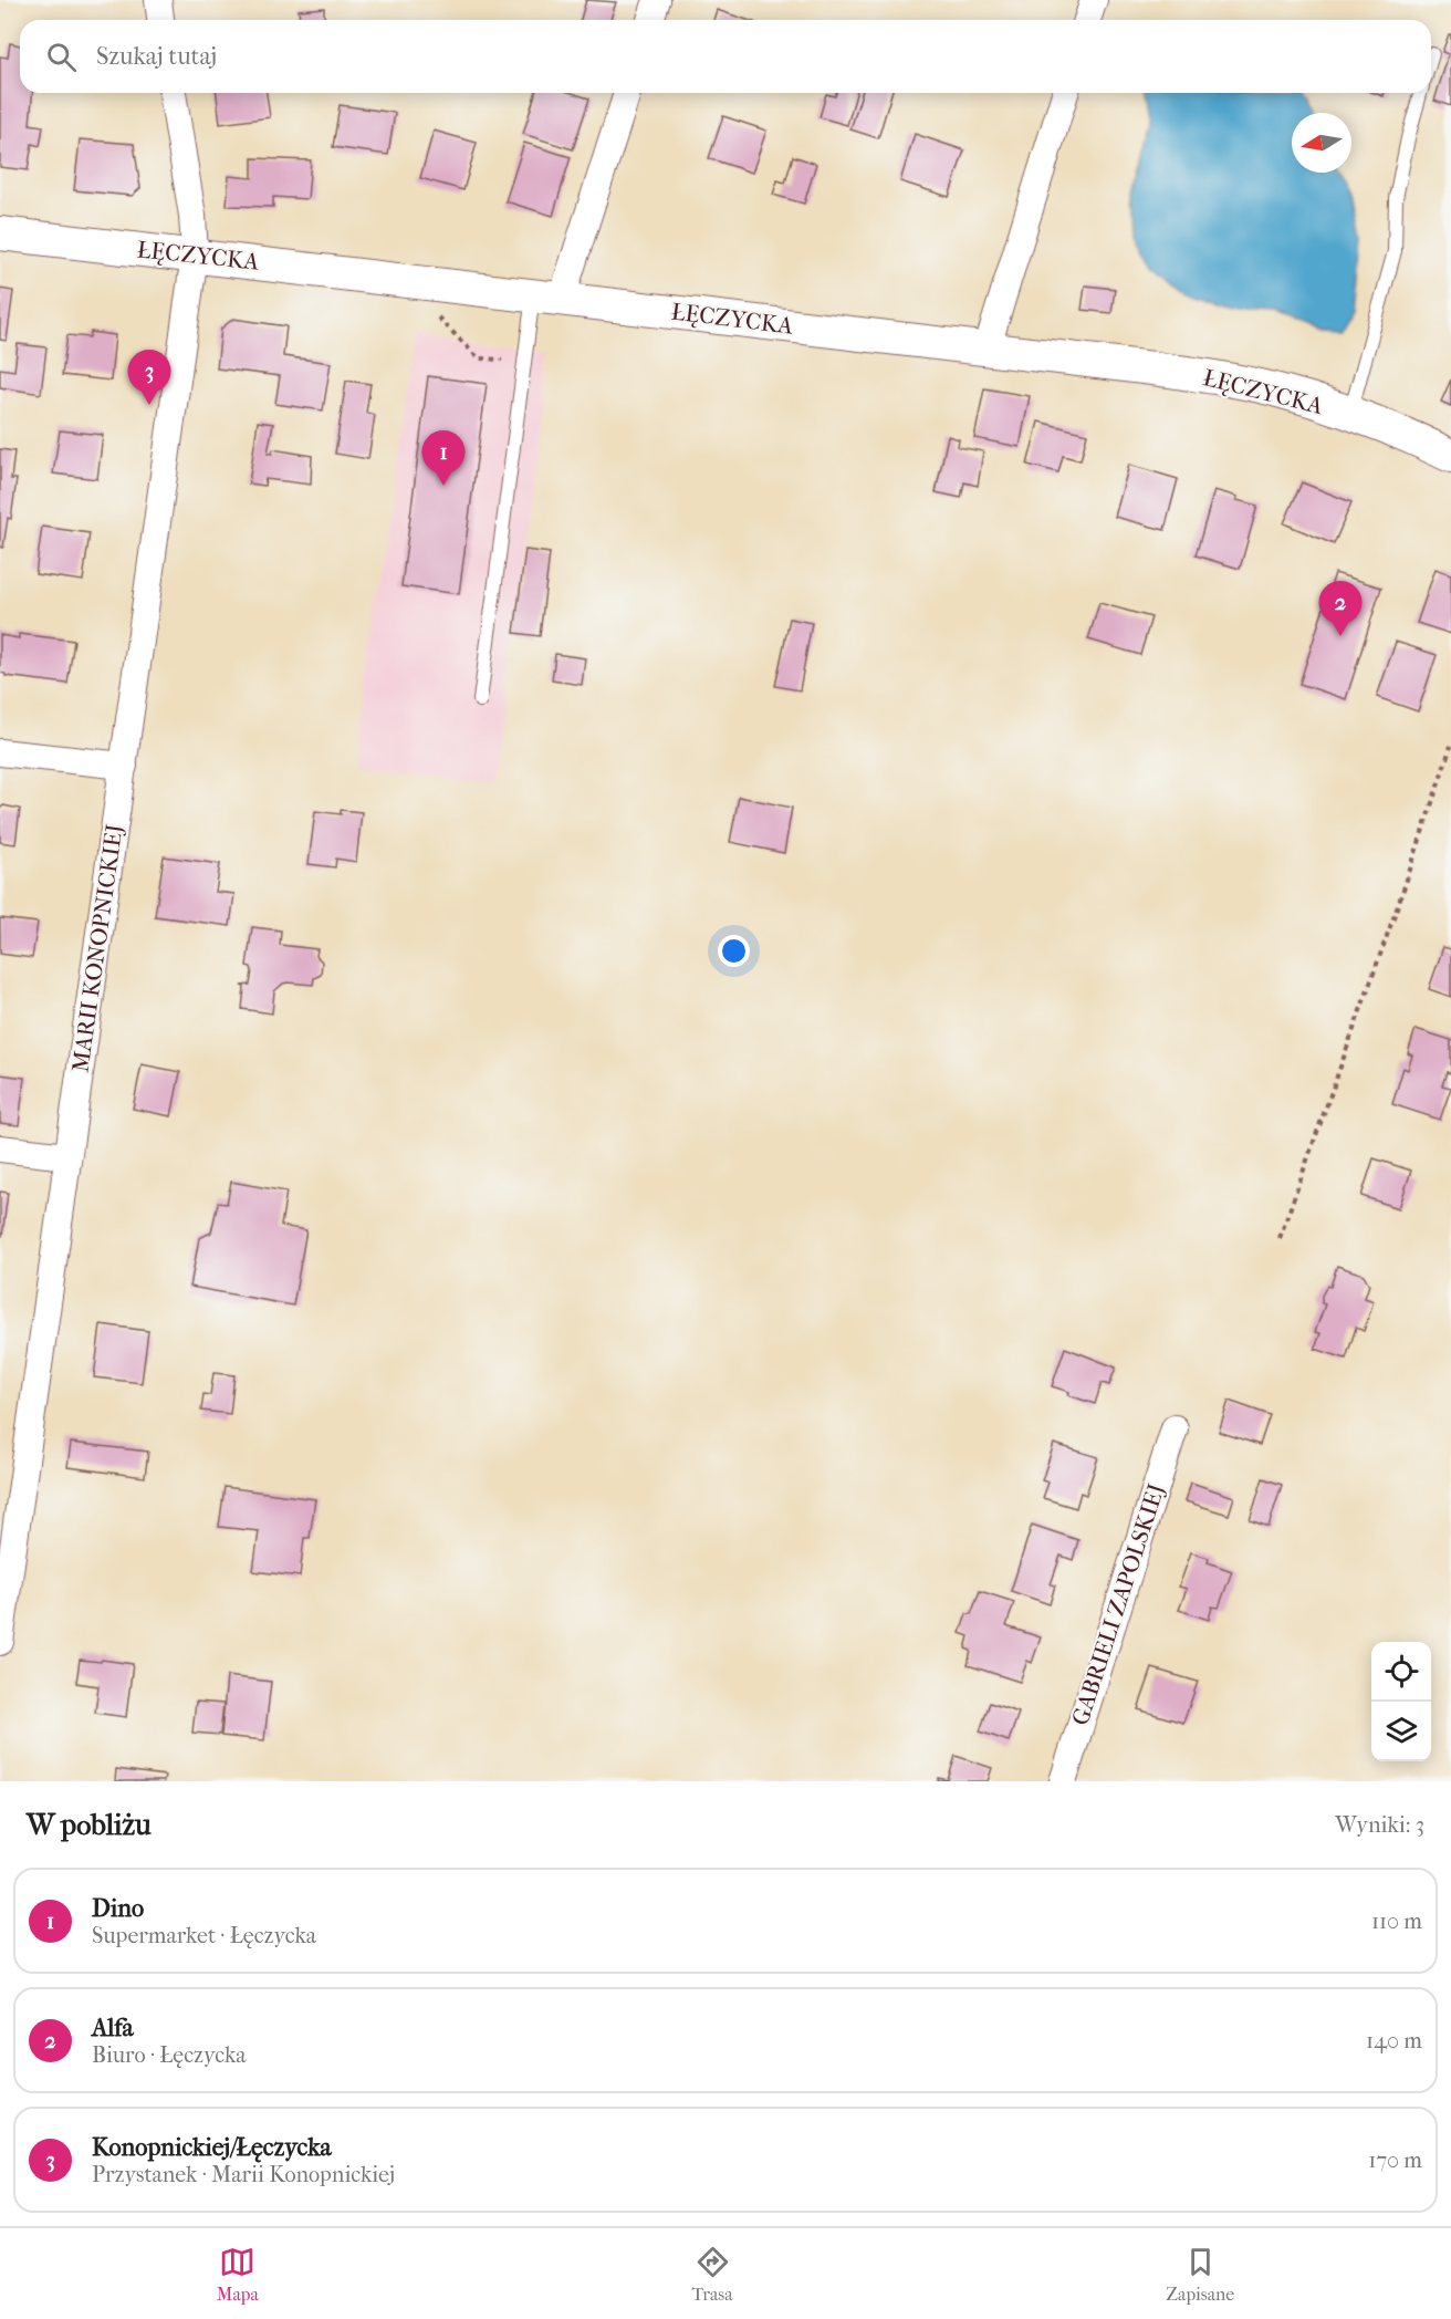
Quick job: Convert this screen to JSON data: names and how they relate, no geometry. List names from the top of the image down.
{
  "streets": {
    "street": ["ŁĘCZYCKA", "MARII KONOPNICKIEJ", "GABRIELI ZAPOLSKIEJ"]
  },
  "crossings": [
    ["ŁĘCZYCKA", "MARII KONOPNICKIEJ"]
  ],
  "north": "left",
  "page": {
    "search": "Szukaj tutaj",
    "pins": ["3", "1", "2"],
    "heading": ["W pobliżu", "Wyniki: 3"],
    "list": [
      {
        "mark": "1",
        "name": "Dino",
        "note": "Supermarket · Łęczycka",
        "value": "110 m"
      },
      {
        "mark": "2",
        "name": "Alfa",
        "note": "Biuro · Łęczycka",
        "value": "140 m"
      },
      {
        "mark": "3",
        "name": "Konopnickiej/Łęczycka",
        "note": "Przystanek · Marii Konopnickiej",
        "value": "170 m"
      }
    ],
    "nav": ["Mapa", "Trasa", "Zapisane"]
  }
}
